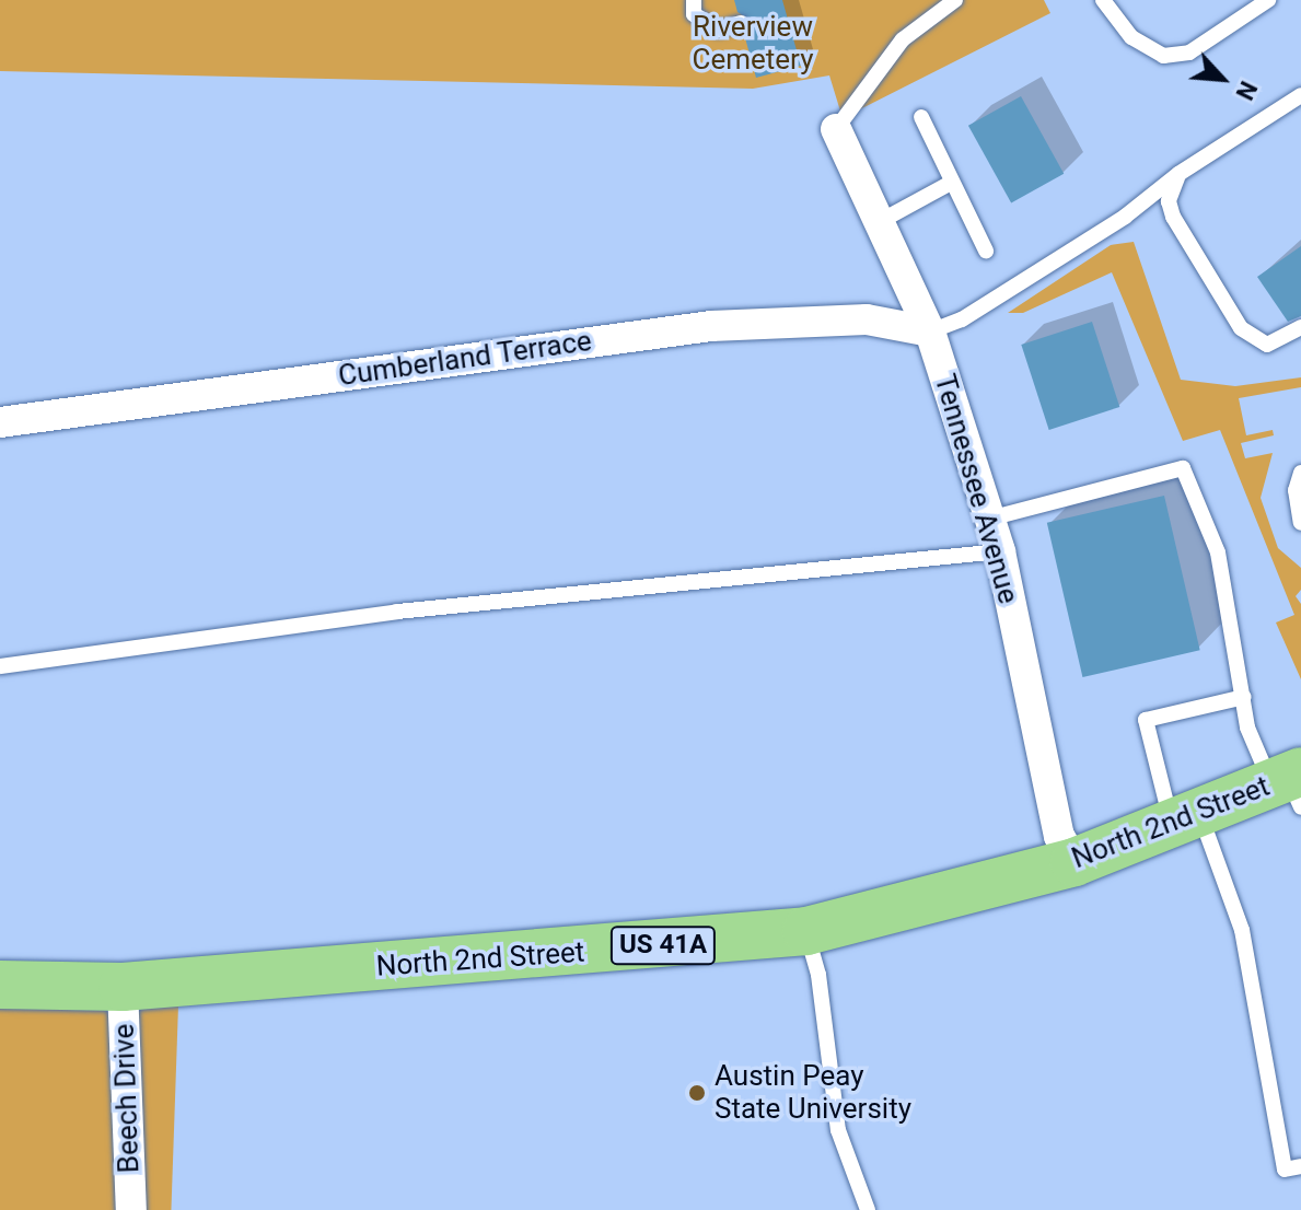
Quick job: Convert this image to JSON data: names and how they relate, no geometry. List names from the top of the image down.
{
  "streets": {
    "main road": ["North 2nd Street", "US 41A"],
    "street": ["Cumberland Terrace", "Tennessee Avenue", "Beech Drive"]
  },
  "crossings": [
    ["Cumberland Terrace", "Tennessee Avenue"],
    ["Tennessee Avenue", "North 2nd Street"],
    ["North 2nd Street", "Beech Drive"]
  ],
  "parks": ["Riverview Cemetery"],
  "places": ["Austin Peay State University"],
  "north": "bottom right"
}
